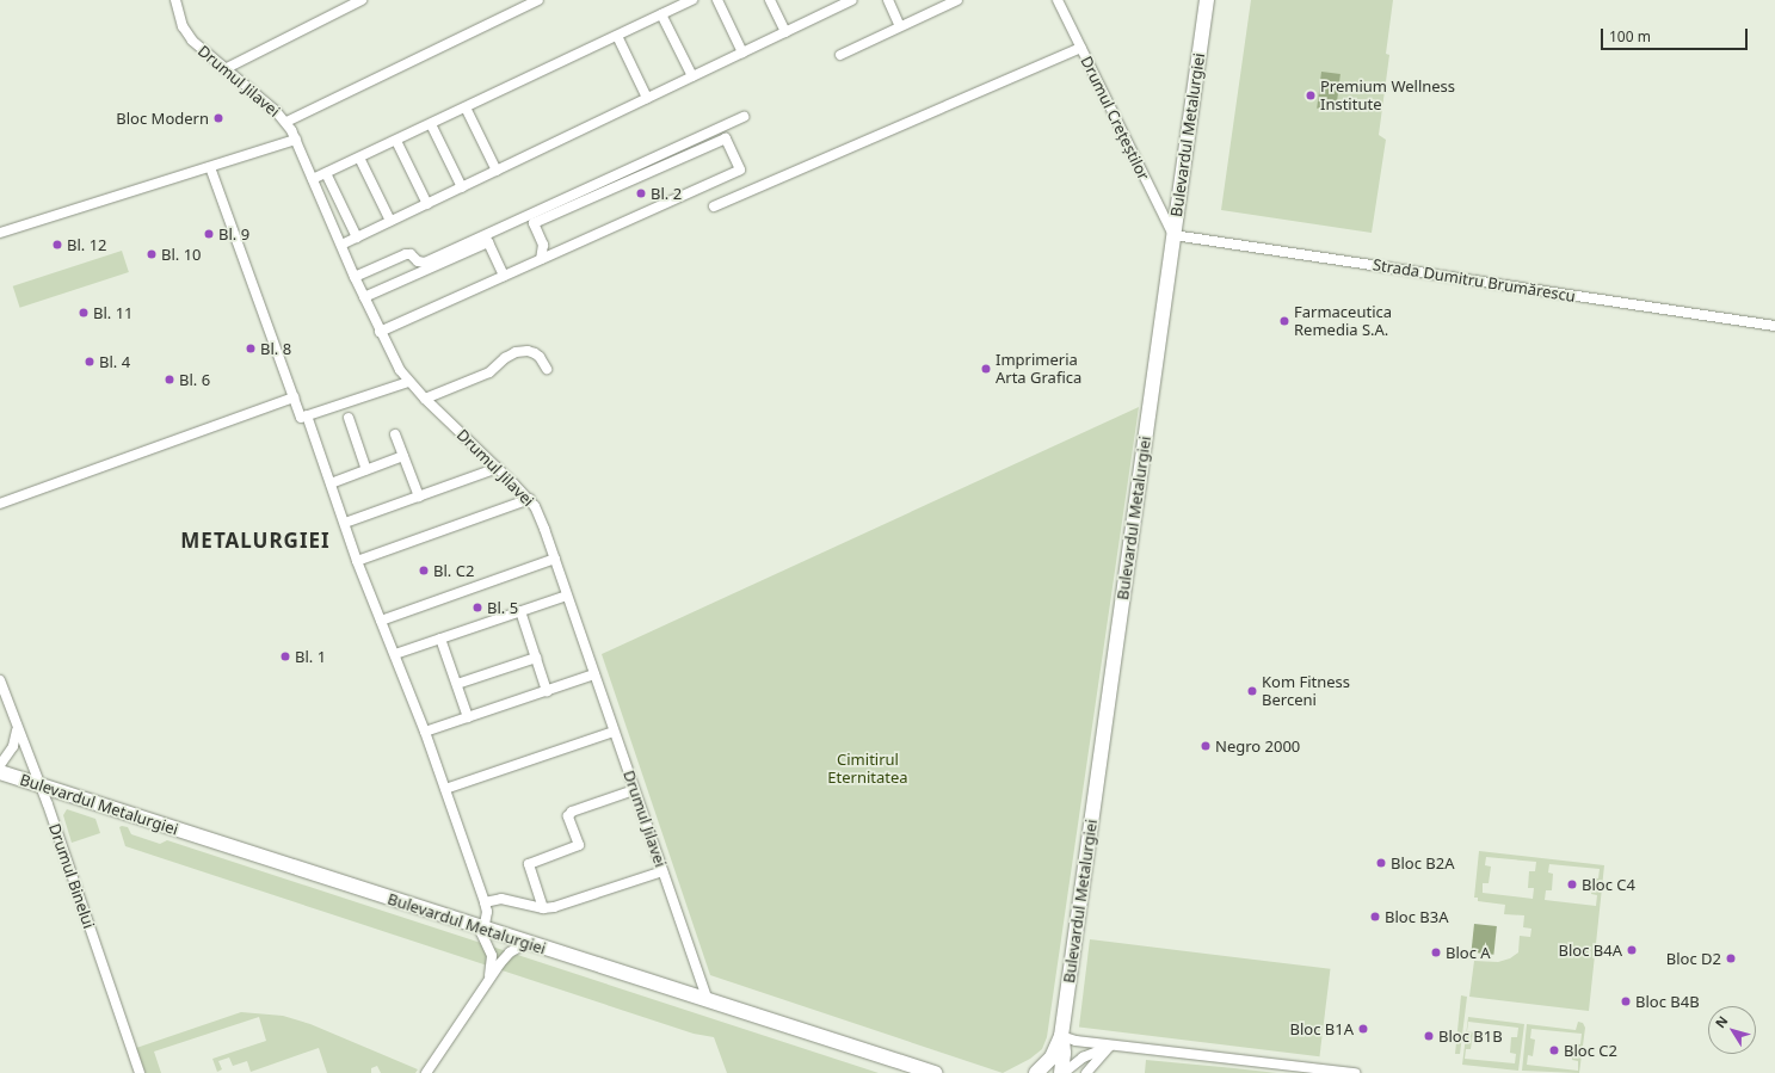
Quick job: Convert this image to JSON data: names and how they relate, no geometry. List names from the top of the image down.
{
  "streets": {
    "main road": ["Bulevardul Metalurgiei"],
    "street": [
      "Drumul Jilavei",
      "Drumul Crețeștilor",
      "Strada Dumitru Brumărescu",
      "Drumul Binelui"
    ]
  },
  "crossings": [
    ["Drumul Jilavei", "Bulevardul Metalurgiei"],
    ["Drumul Crețeștilor", "Bulevardul Metalurgiei"],
    ["Drumul Crețeștilor", "Strada Dumitru Brumărescu"],
    ["Bulevardul Metalurgiei", "Strada Dumitru Brumărescu"],
    ["Bulevardul Metalurgiei", "Drumul Binelui"]
  ],
  "districts": ["METALURGIEI"],
  "parks": ["Cimitirul Eternitatea"],
  "places": [
    "Premium Wellness Institute",
    "Bloc Modern",
    "Bl. 2",
    "Bl. 9",
    "Bl. 12",
    "Bl. 10",
    "Bl. 11",
    "Farmaceutica Remedia S.A.",
    "Bl. 8",
    "Bl. 4",
    "Imprimeria Arta Grafica",
    "Bl. 6",
    "Bl. C2",
    "Bl. 5",
    "Bl. 1",
    "Kom Fitness Berceni",
    "Negro 2000",
    "Bloc B2A",
    "Bloc C4",
    "Bloc B3A",
    "Bloc B4A",
    "Bloc A",
    "Bloc D2",
    "Bloc B4B",
    "Bloc B1A",
    "Bloc B1B",
    "Bloc C2"
  ],
  "scale_bar": "100 m",
  "north": "top left"
}
